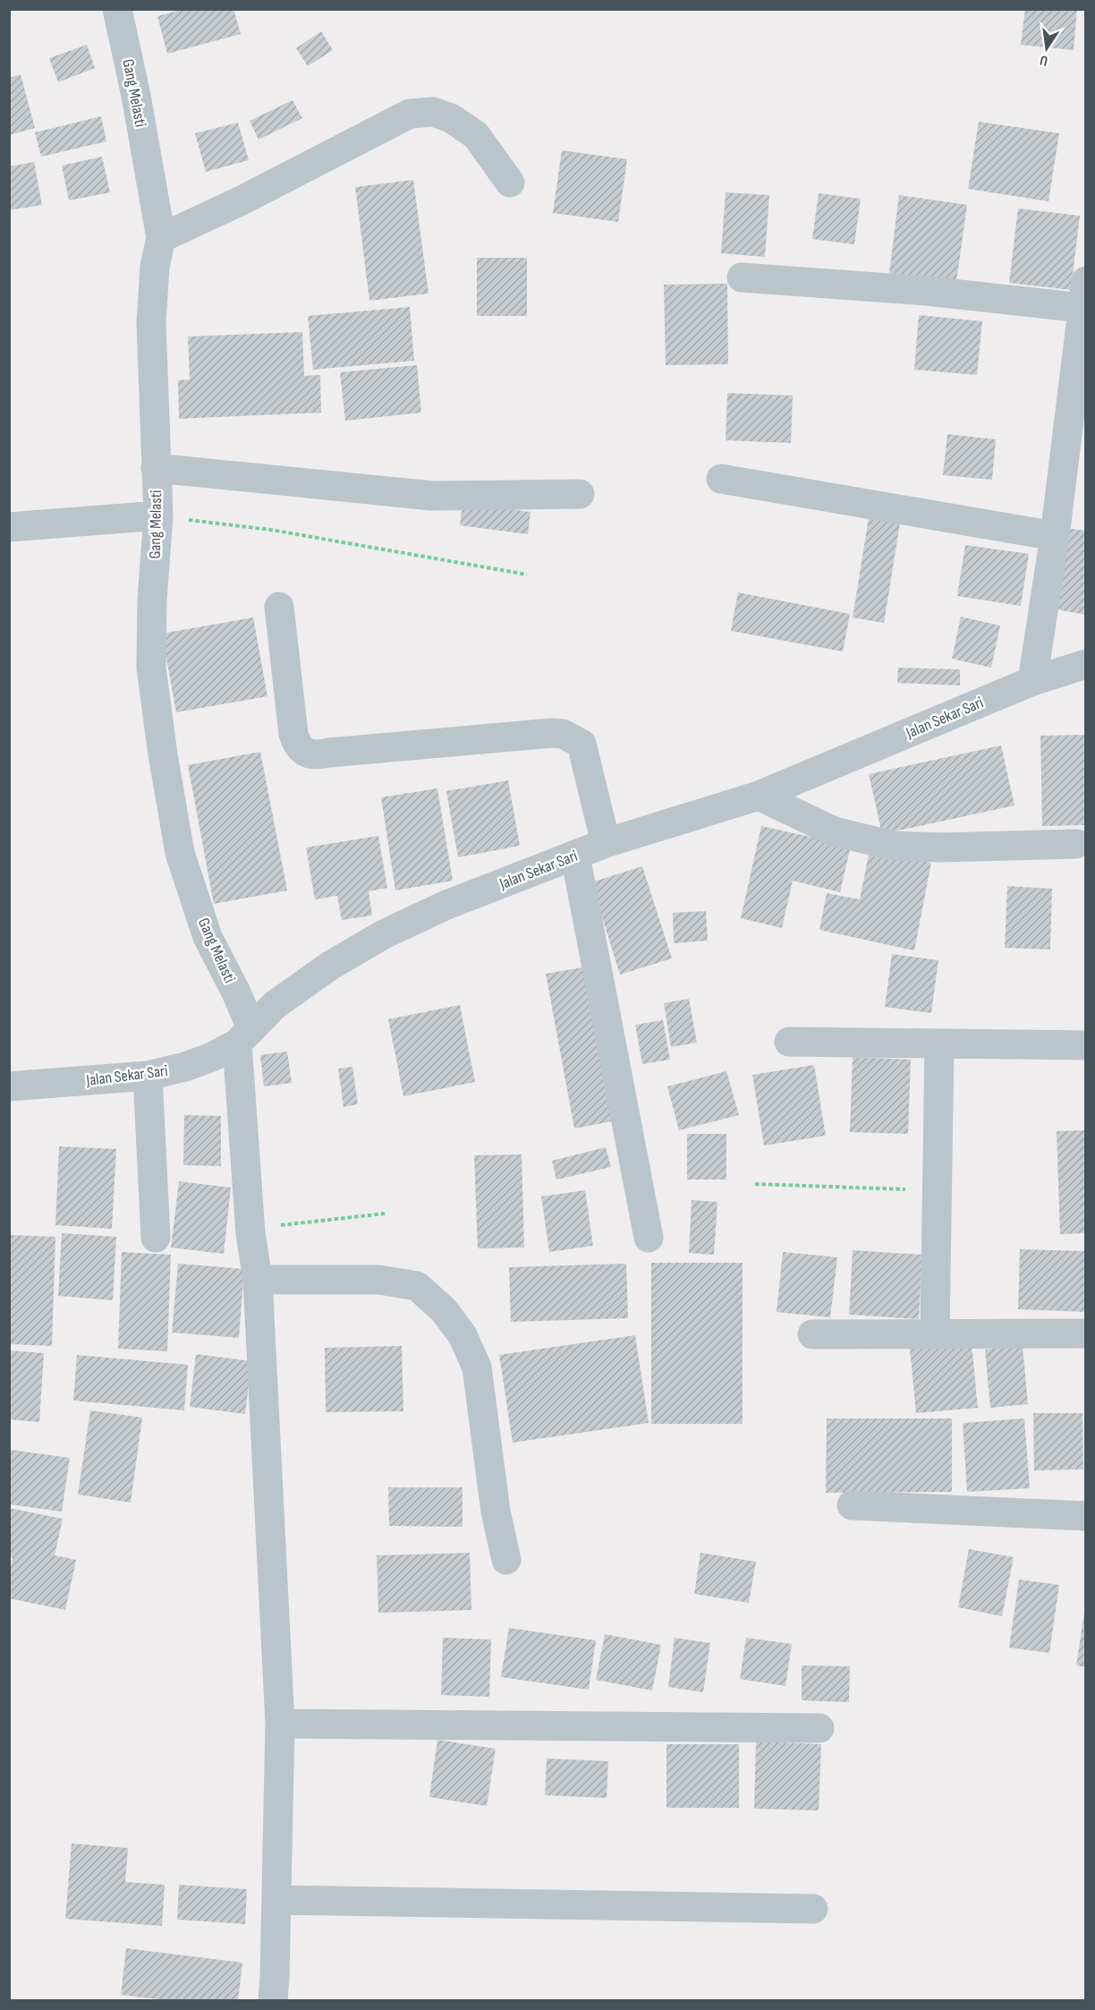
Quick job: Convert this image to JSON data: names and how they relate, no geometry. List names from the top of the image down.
{
  "streets": {
    "street": ["Gang Melasti", "Jalan Sekar Sari"]
  },
  "crossings": [
    ["Gang Melasti", "Jalan Sekar Sari"]
  ],
  "north": "bottom"
}
